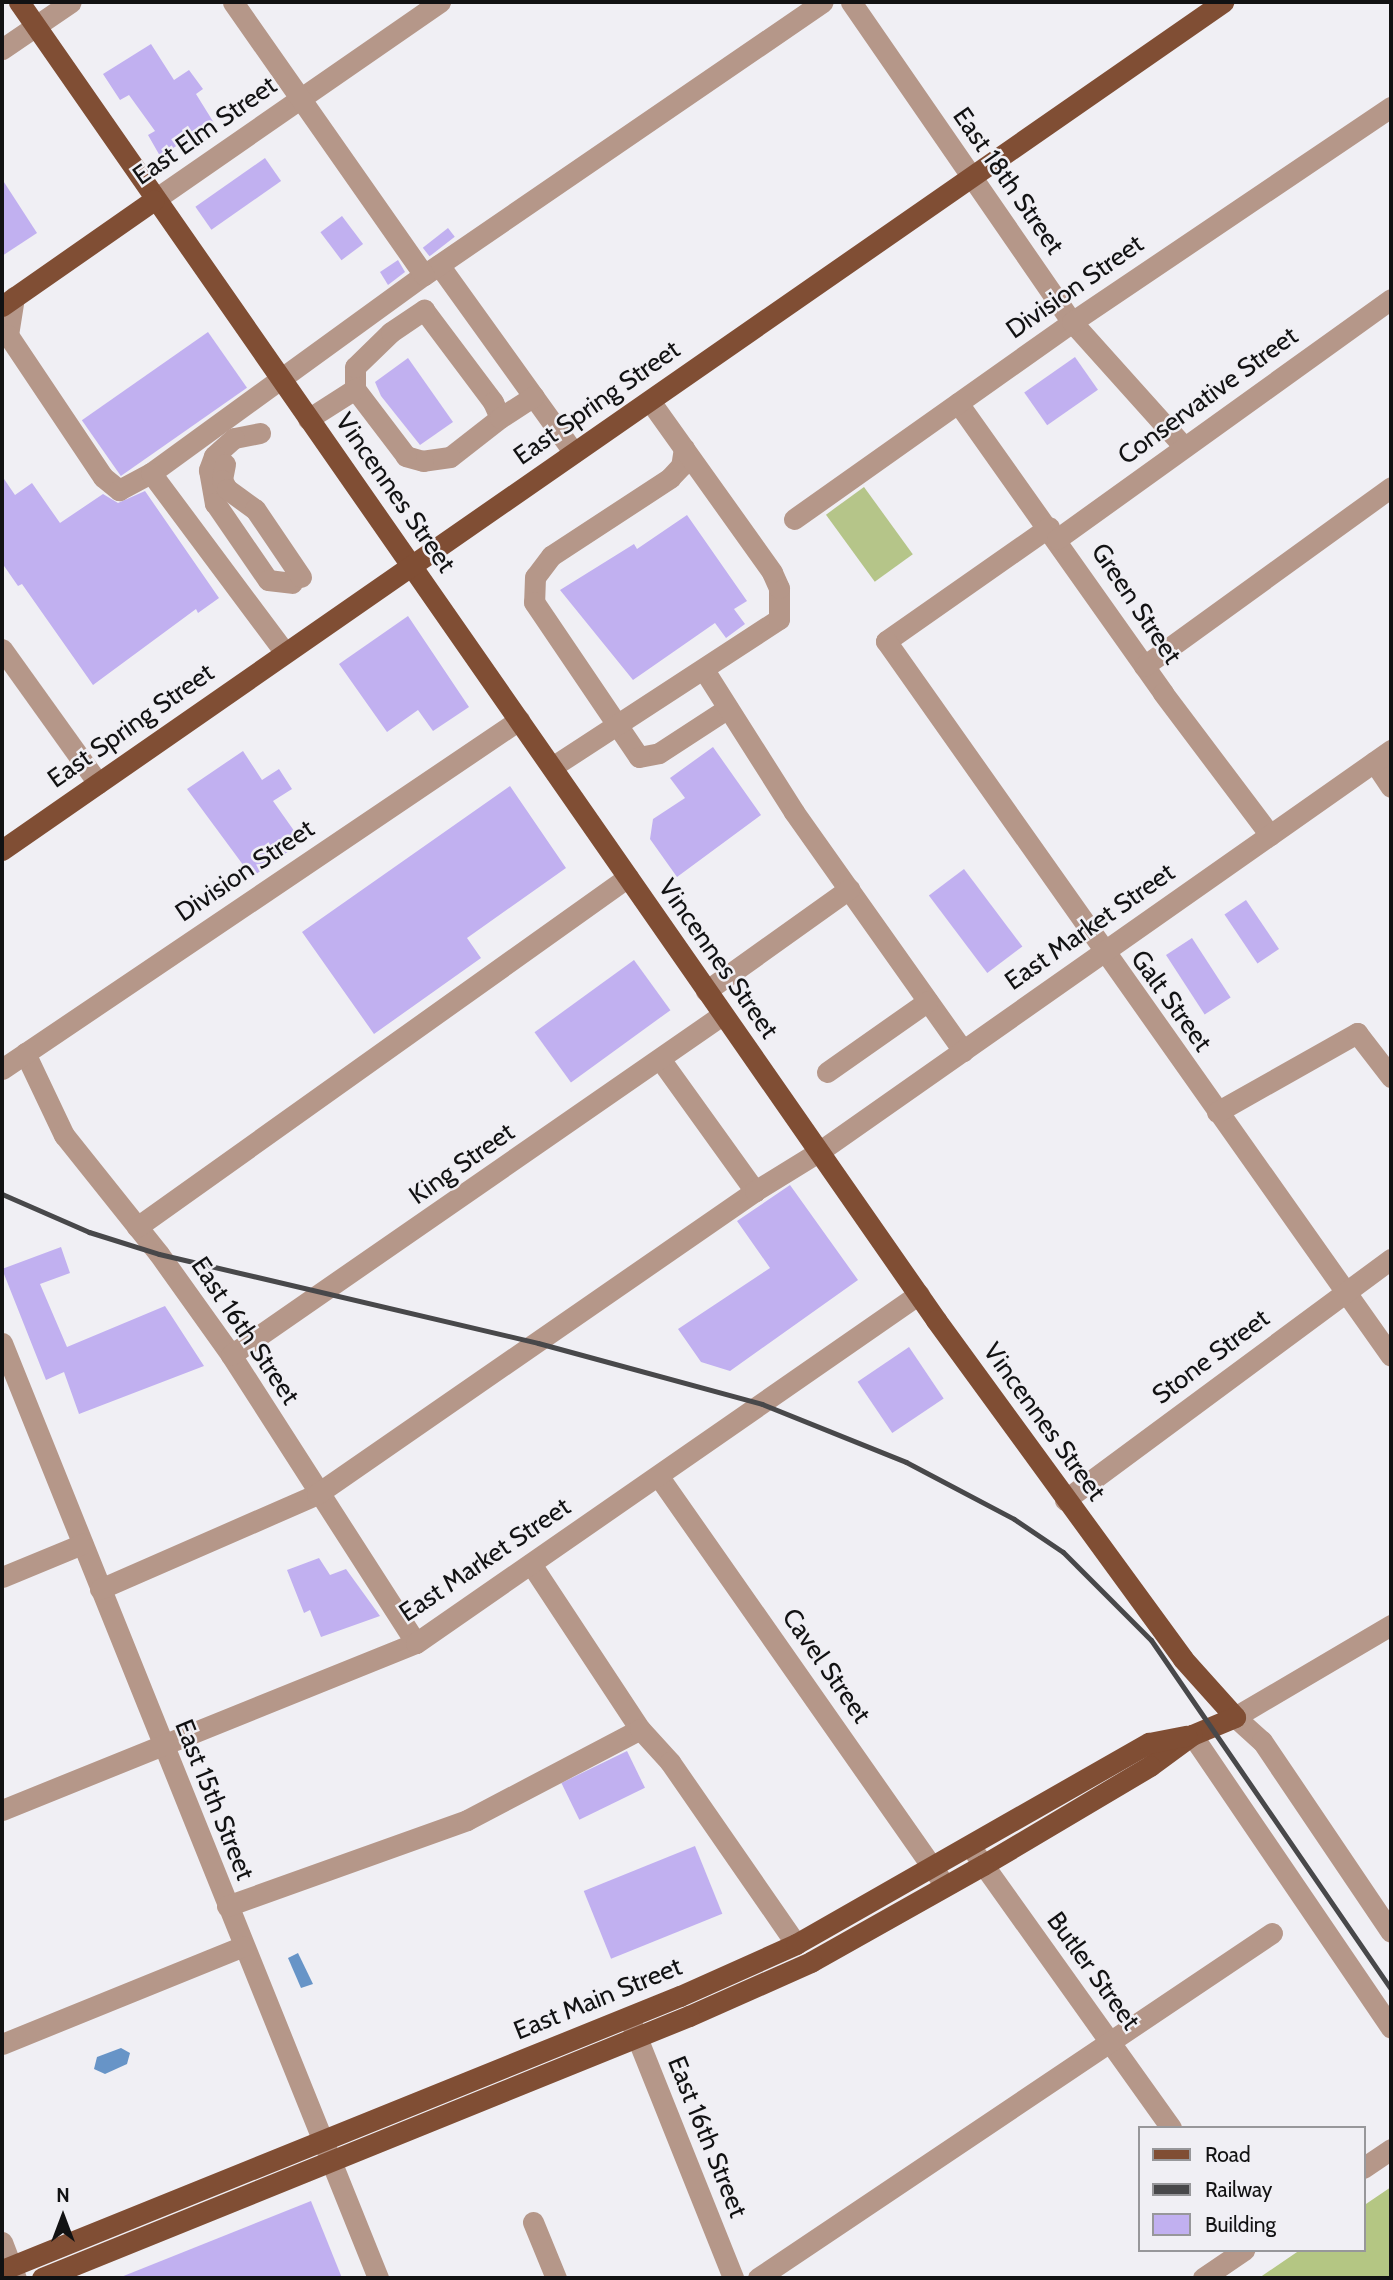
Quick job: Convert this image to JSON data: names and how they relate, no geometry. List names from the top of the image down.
{
  "streets": {
    "main road": [
      "East Elm Street",
      "East Spring Street",
      "Vincennes Street",
      "East Main Street"
    ],
    "street": [
      "East 18th Street",
      "Division Street",
      "Conservative Street",
      "Green Street",
      "East Market Street",
      "Galt Street",
      "King Street",
      "East 16th Street",
      "Stone Street",
      "Cavel Street",
      "East 15th Street",
      "Butler Street"
    ]
  },
  "crossings": [
    ["East Elm Street", "Vincennes Street"],
    ["East 18th Street", "Division Street"],
    ["East 18th Street", "Conservative Street"],
    ["East 18th Street", "East Spring Street"],
    ["Division Street", "Vincennes Street"],
    ["Division Street", "Green Street"],
    ["Division Street", "East 16th Street"],
    ["Conservative Street", "Green Street"],
    ["Conservative Street", "Galt Street"],
    ["East Spring Street", "Vincennes Street"],
    ["Vincennes Street", "East Market Street"],
    ["Vincennes Street", "King Street"],
    ["Vincennes Street", "Stone Street"],
    ["Vincennes Street", "East Main Street"],
    ["Green Street", "East Market Street"],
    ["East Market Street", "Galt Street"],
    ["East Market Street", "East 16th Street"],
    ["East Market Street", "Cavel Street"],
    ["East Market Street", "East 15th Street"],
    ["Galt Street", "Stone Street"],
    ["King Street", "East 16th Street"],
    ["East 16th Street", "East Main Street"],
    ["Cavel Street", "East Main Street"],
    ["East 15th Street", "East Main Street"],
    ["Butler Street", "East Main Street"]
  ],
  "legend": ["Road", "Railway", "Building"],
  "north": "top"
}
